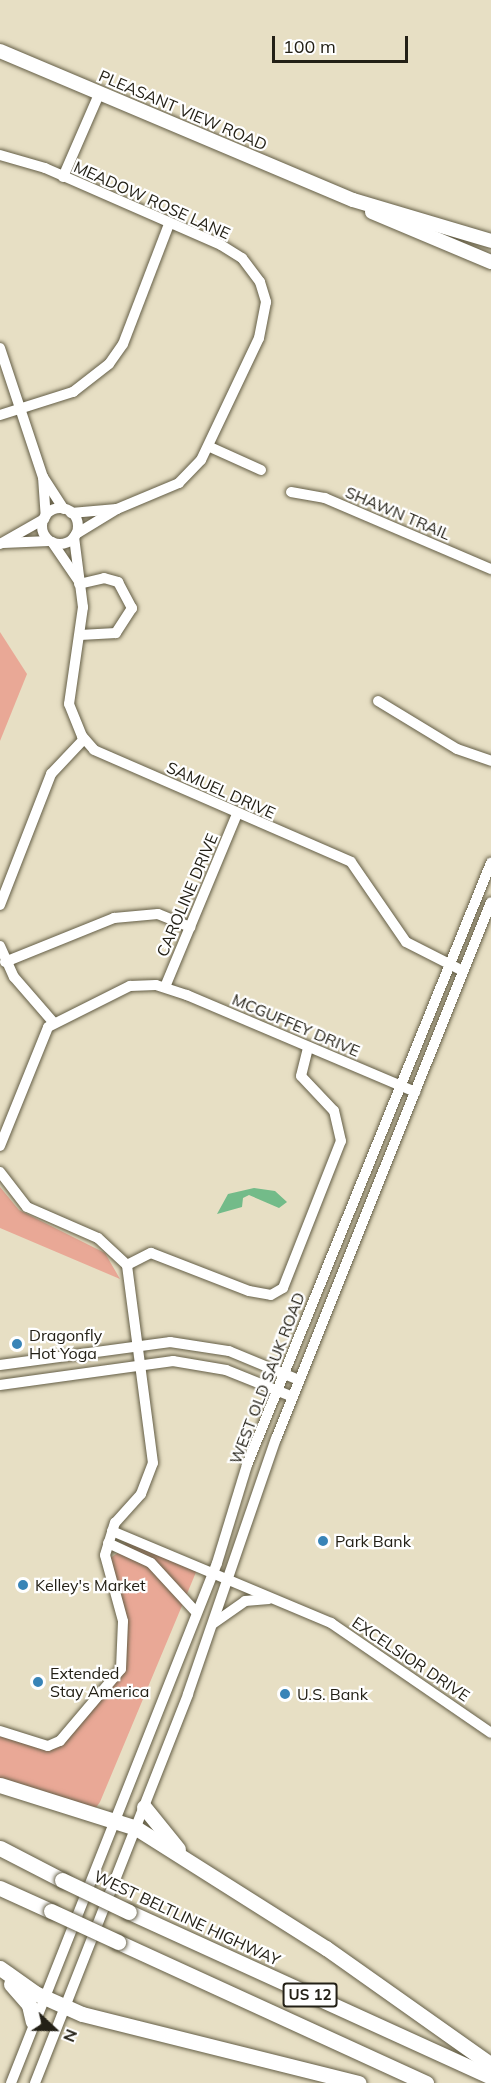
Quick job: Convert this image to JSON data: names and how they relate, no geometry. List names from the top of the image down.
{
  "streets": {
    "highway": ["WEST BELTLINE HIGHWAY", "US 12"],
    "main road": ["PLEASANT VIEW ROAD"],
    "street": [
      "MEADOW ROSE LANE",
      "SHAWN TRAIL",
      "SAMUEL DRIVE",
      "CAROLINE DRIVE",
      "MCGUFFEY DRIVE",
      "WEST OLD SAUK ROAD",
      "EXCELSIOR DRIVE"
    ]
  },
  "crossings": [
    ["SAMUEL DRIVE", "CAROLINE DRIVE"],
    ["SAMUEL DRIVE", "WEST OLD SAUK ROAD"],
    ["CAROLINE DRIVE", "MCGUFFEY DRIVE"],
    ["MCGUFFEY DRIVE", "WEST OLD SAUK ROAD"],
    ["WEST OLD SAUK ROAD", "EXCELSIOR DRIVE"]
  ],
  "places": [
    "Dragonfly Hot Yoga",
    "Park Bank",
    "Kelley's Market",
    "Extended Stay America",
    "U.S. Bank"
  ],
  "scale_bar": "100 m",
  "north": "right"
}
